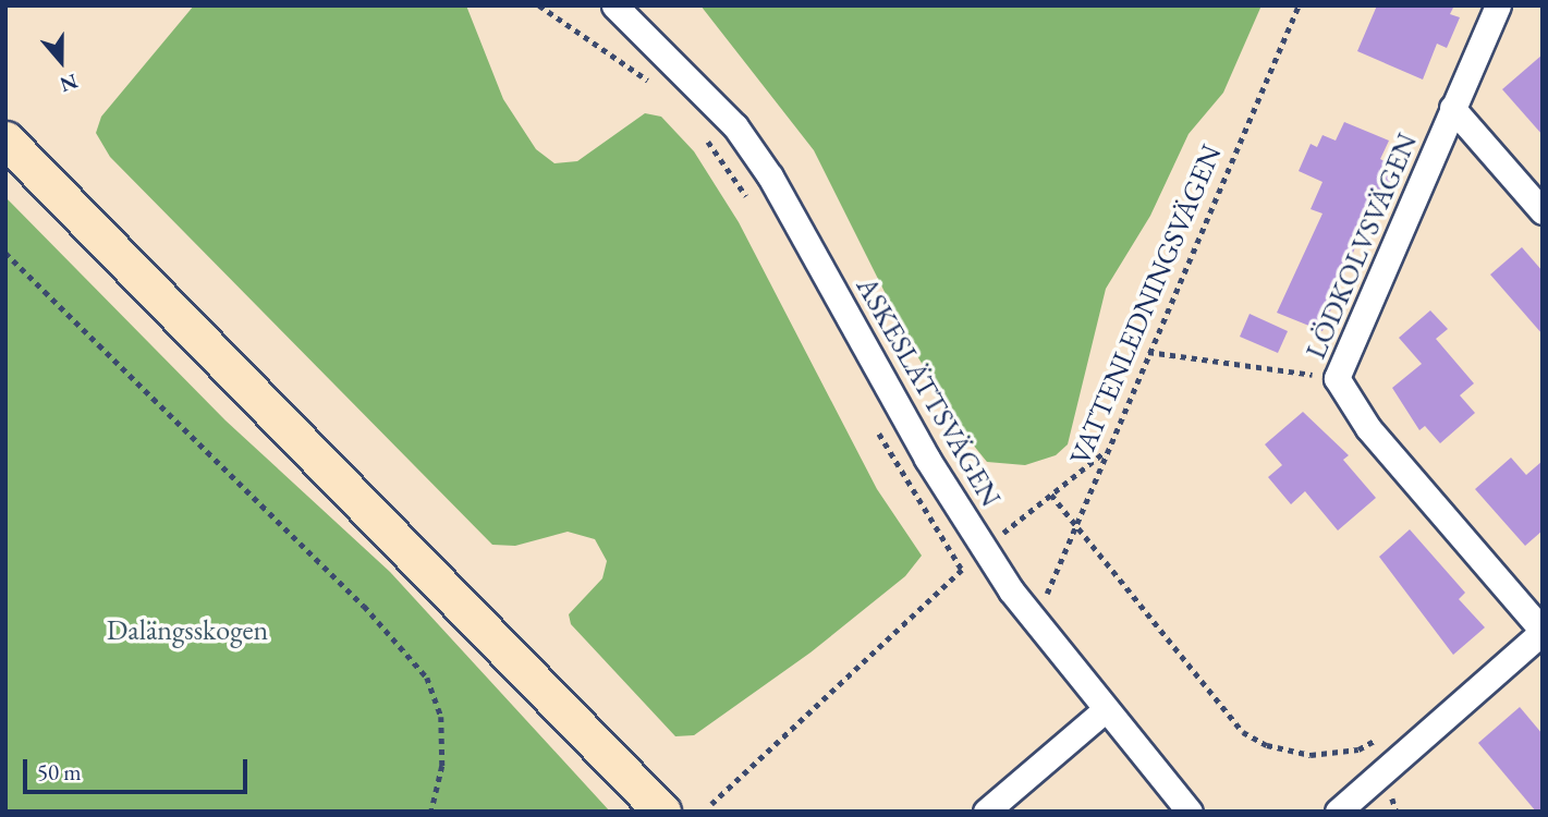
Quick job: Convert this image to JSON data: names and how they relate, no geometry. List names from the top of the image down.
{
  "streets": {
    "street": ["LÖDKOLVSVÄGEN", "ASKESLÄTTSVÄGEN"],
    "path": ["VATTENLEDNINGSVÄGEN"]
  },
  "crossings": [
    ["VATTENLEDNINGSVÄGEN", "ASKESLÄTTSVÄGEN"]
  ],
  "parks": ["Dalängsskogen"],
  "scale_bar": "50 m",
  "north": "bottom"
}
